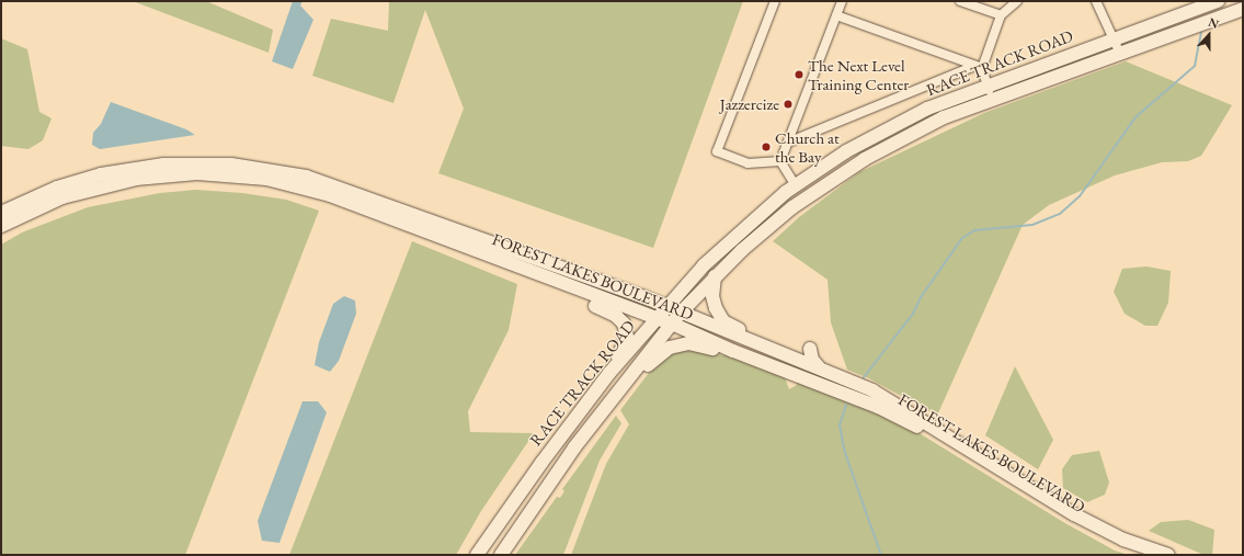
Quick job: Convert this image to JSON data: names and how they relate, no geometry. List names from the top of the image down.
{
  "streets": {
    "main road": ["RACE TRACK ROAD", "FOREST LAKES BOULEVARD"]
  },
  "crossings": [
    ["RACE TRACK ROAD", "FOREST LAKES BOULEVARD"]
  ],
  "places": ["The Next Level Training Center", "Jazzercize", "Church at the Bay"],
  "north": "top"
}
